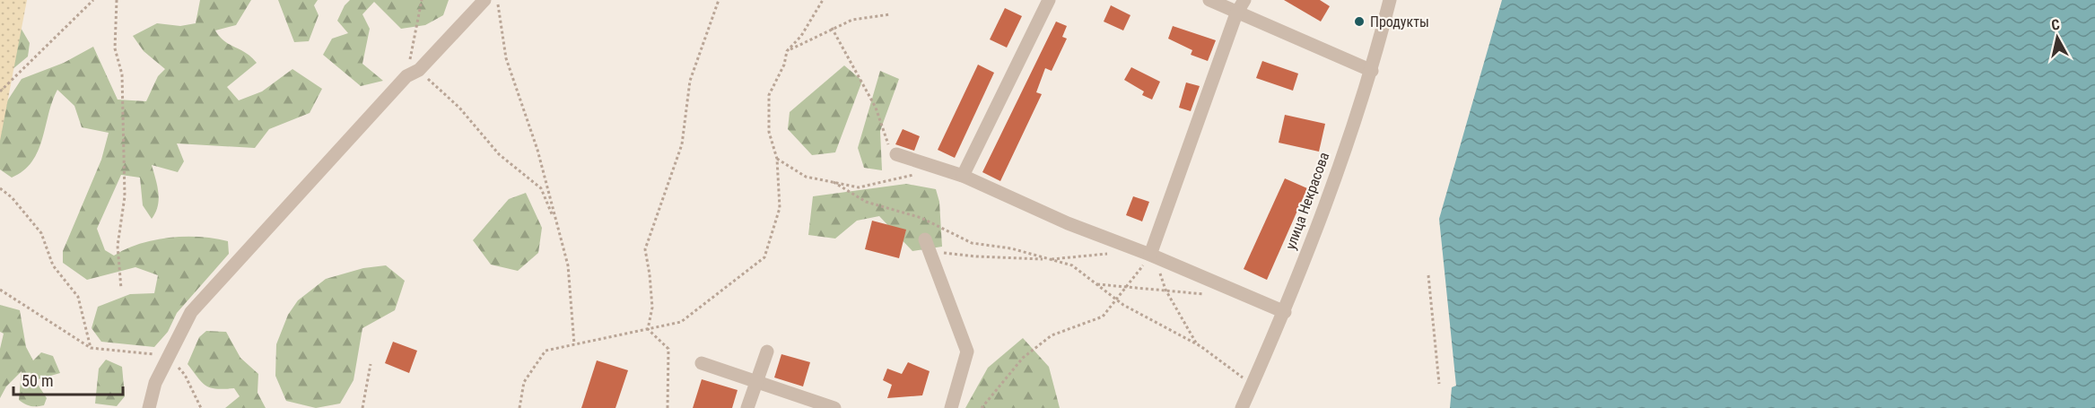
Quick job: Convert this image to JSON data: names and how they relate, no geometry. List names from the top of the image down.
{
  "streets": {
    "street": ["улица Некрасова"]
  },
  "places": ["Продукты"],
  "scale_bar": "50 m",
  "north": "top"
}
